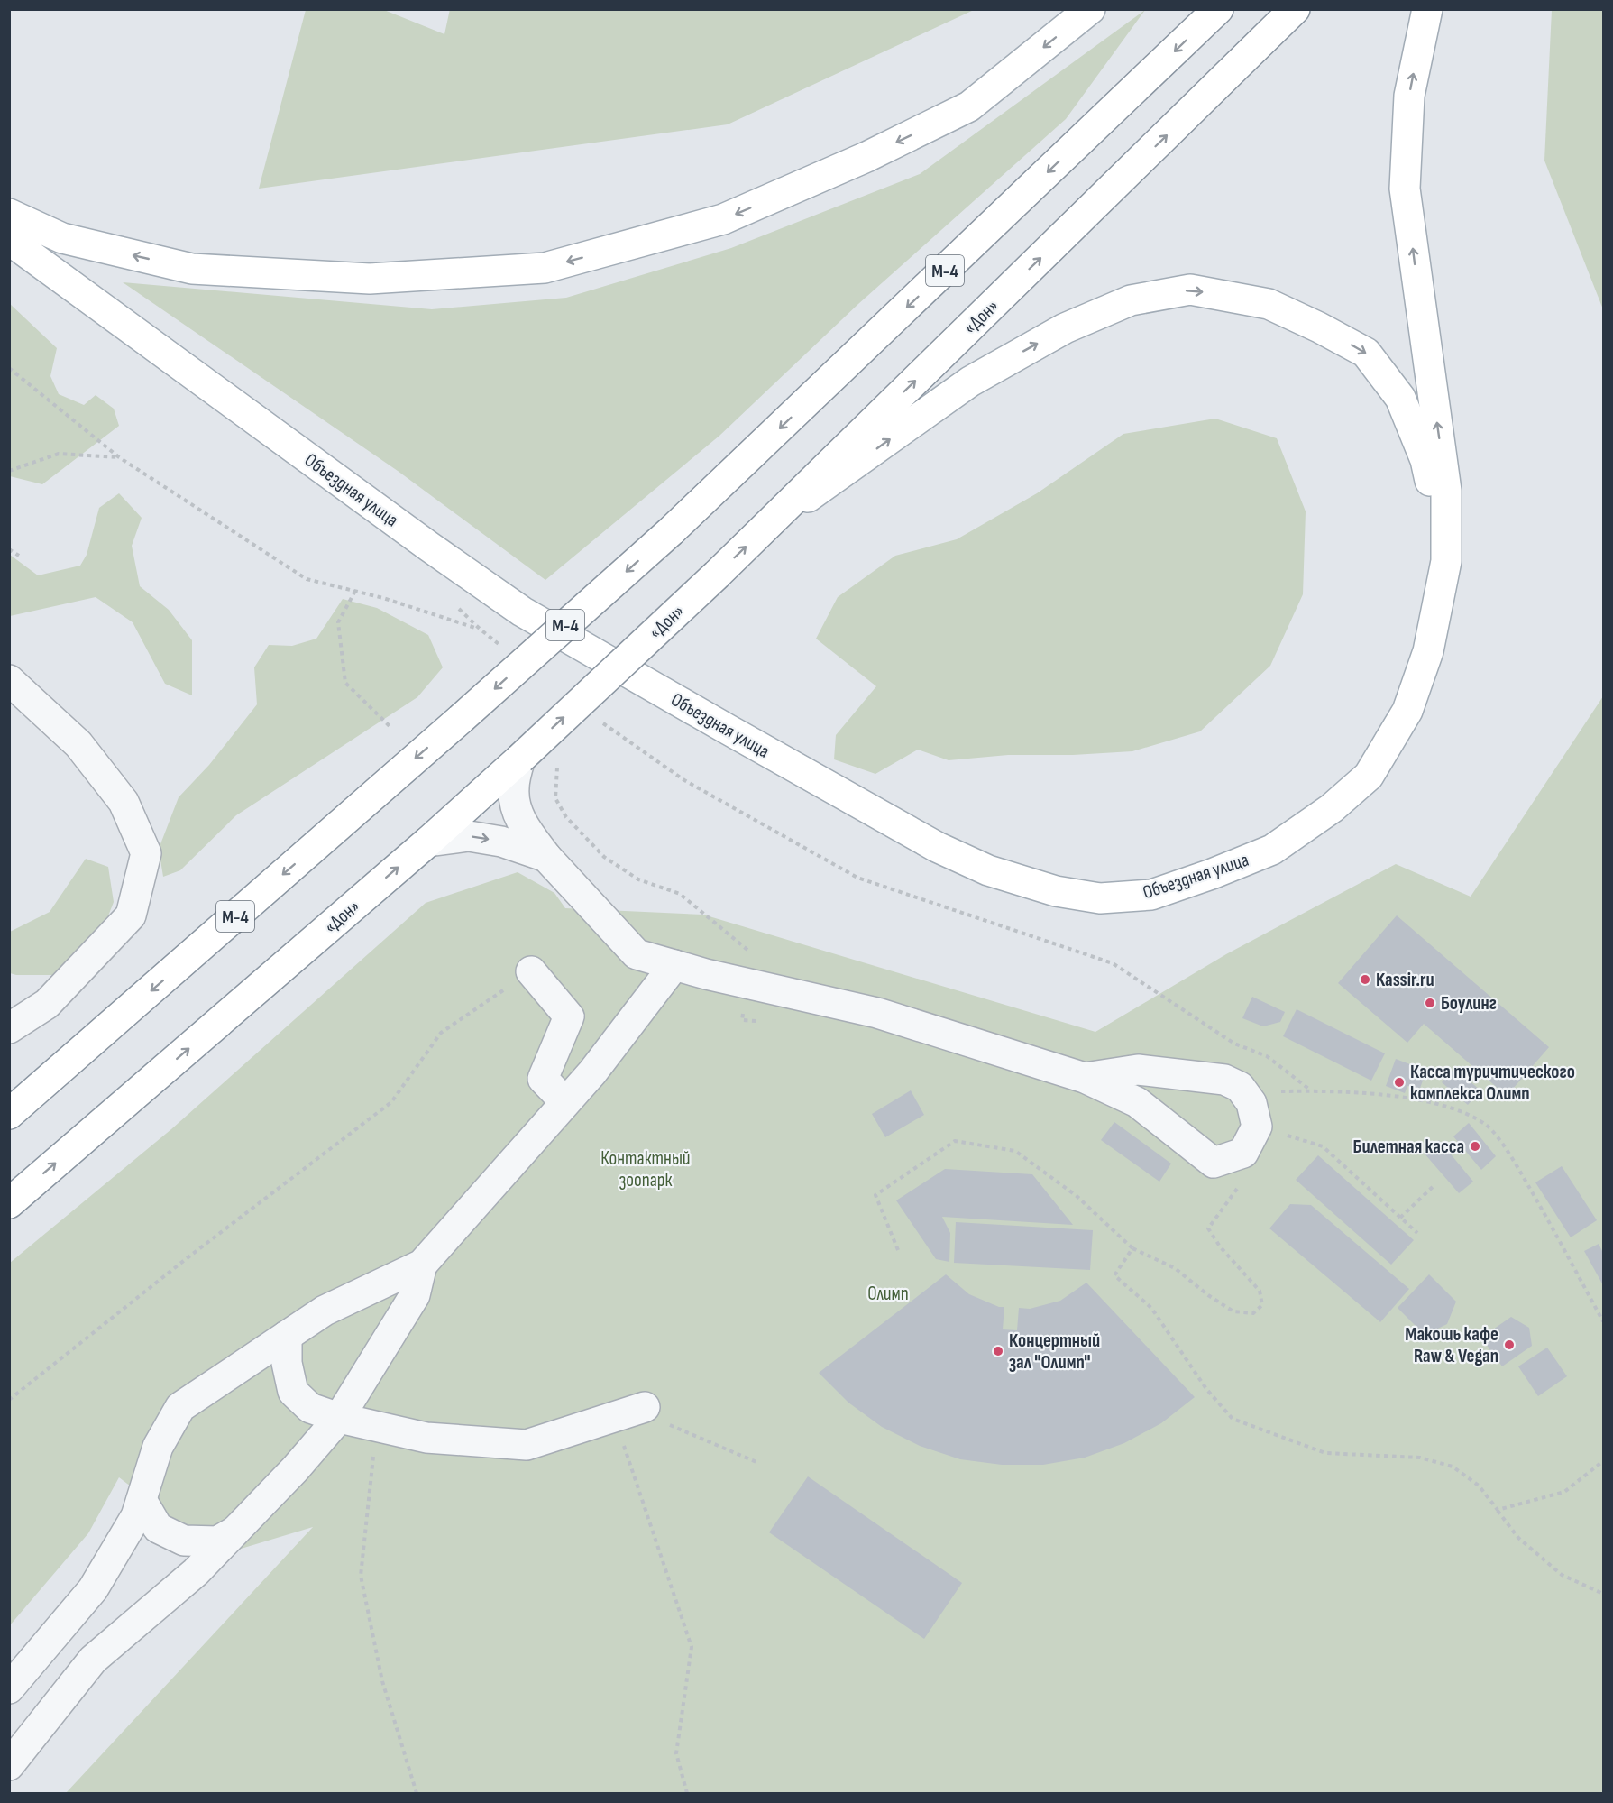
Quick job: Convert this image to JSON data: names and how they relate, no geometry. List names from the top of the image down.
{
  "streets": {
    "main road": ["М-4", "«Дон»", "Объездная улица"]
  },
  "parks": ["Контактный зоопарк", "Олимп"],
  "places": [
    "Kassir.ru",
    "Боулинг",
    "Касса туричтического комплекса Олимп",
    "Билетная касса",
    "Макошь кафе Raw & Vegan",
    "Концертный зал \"Олимп\""
  ]
}
